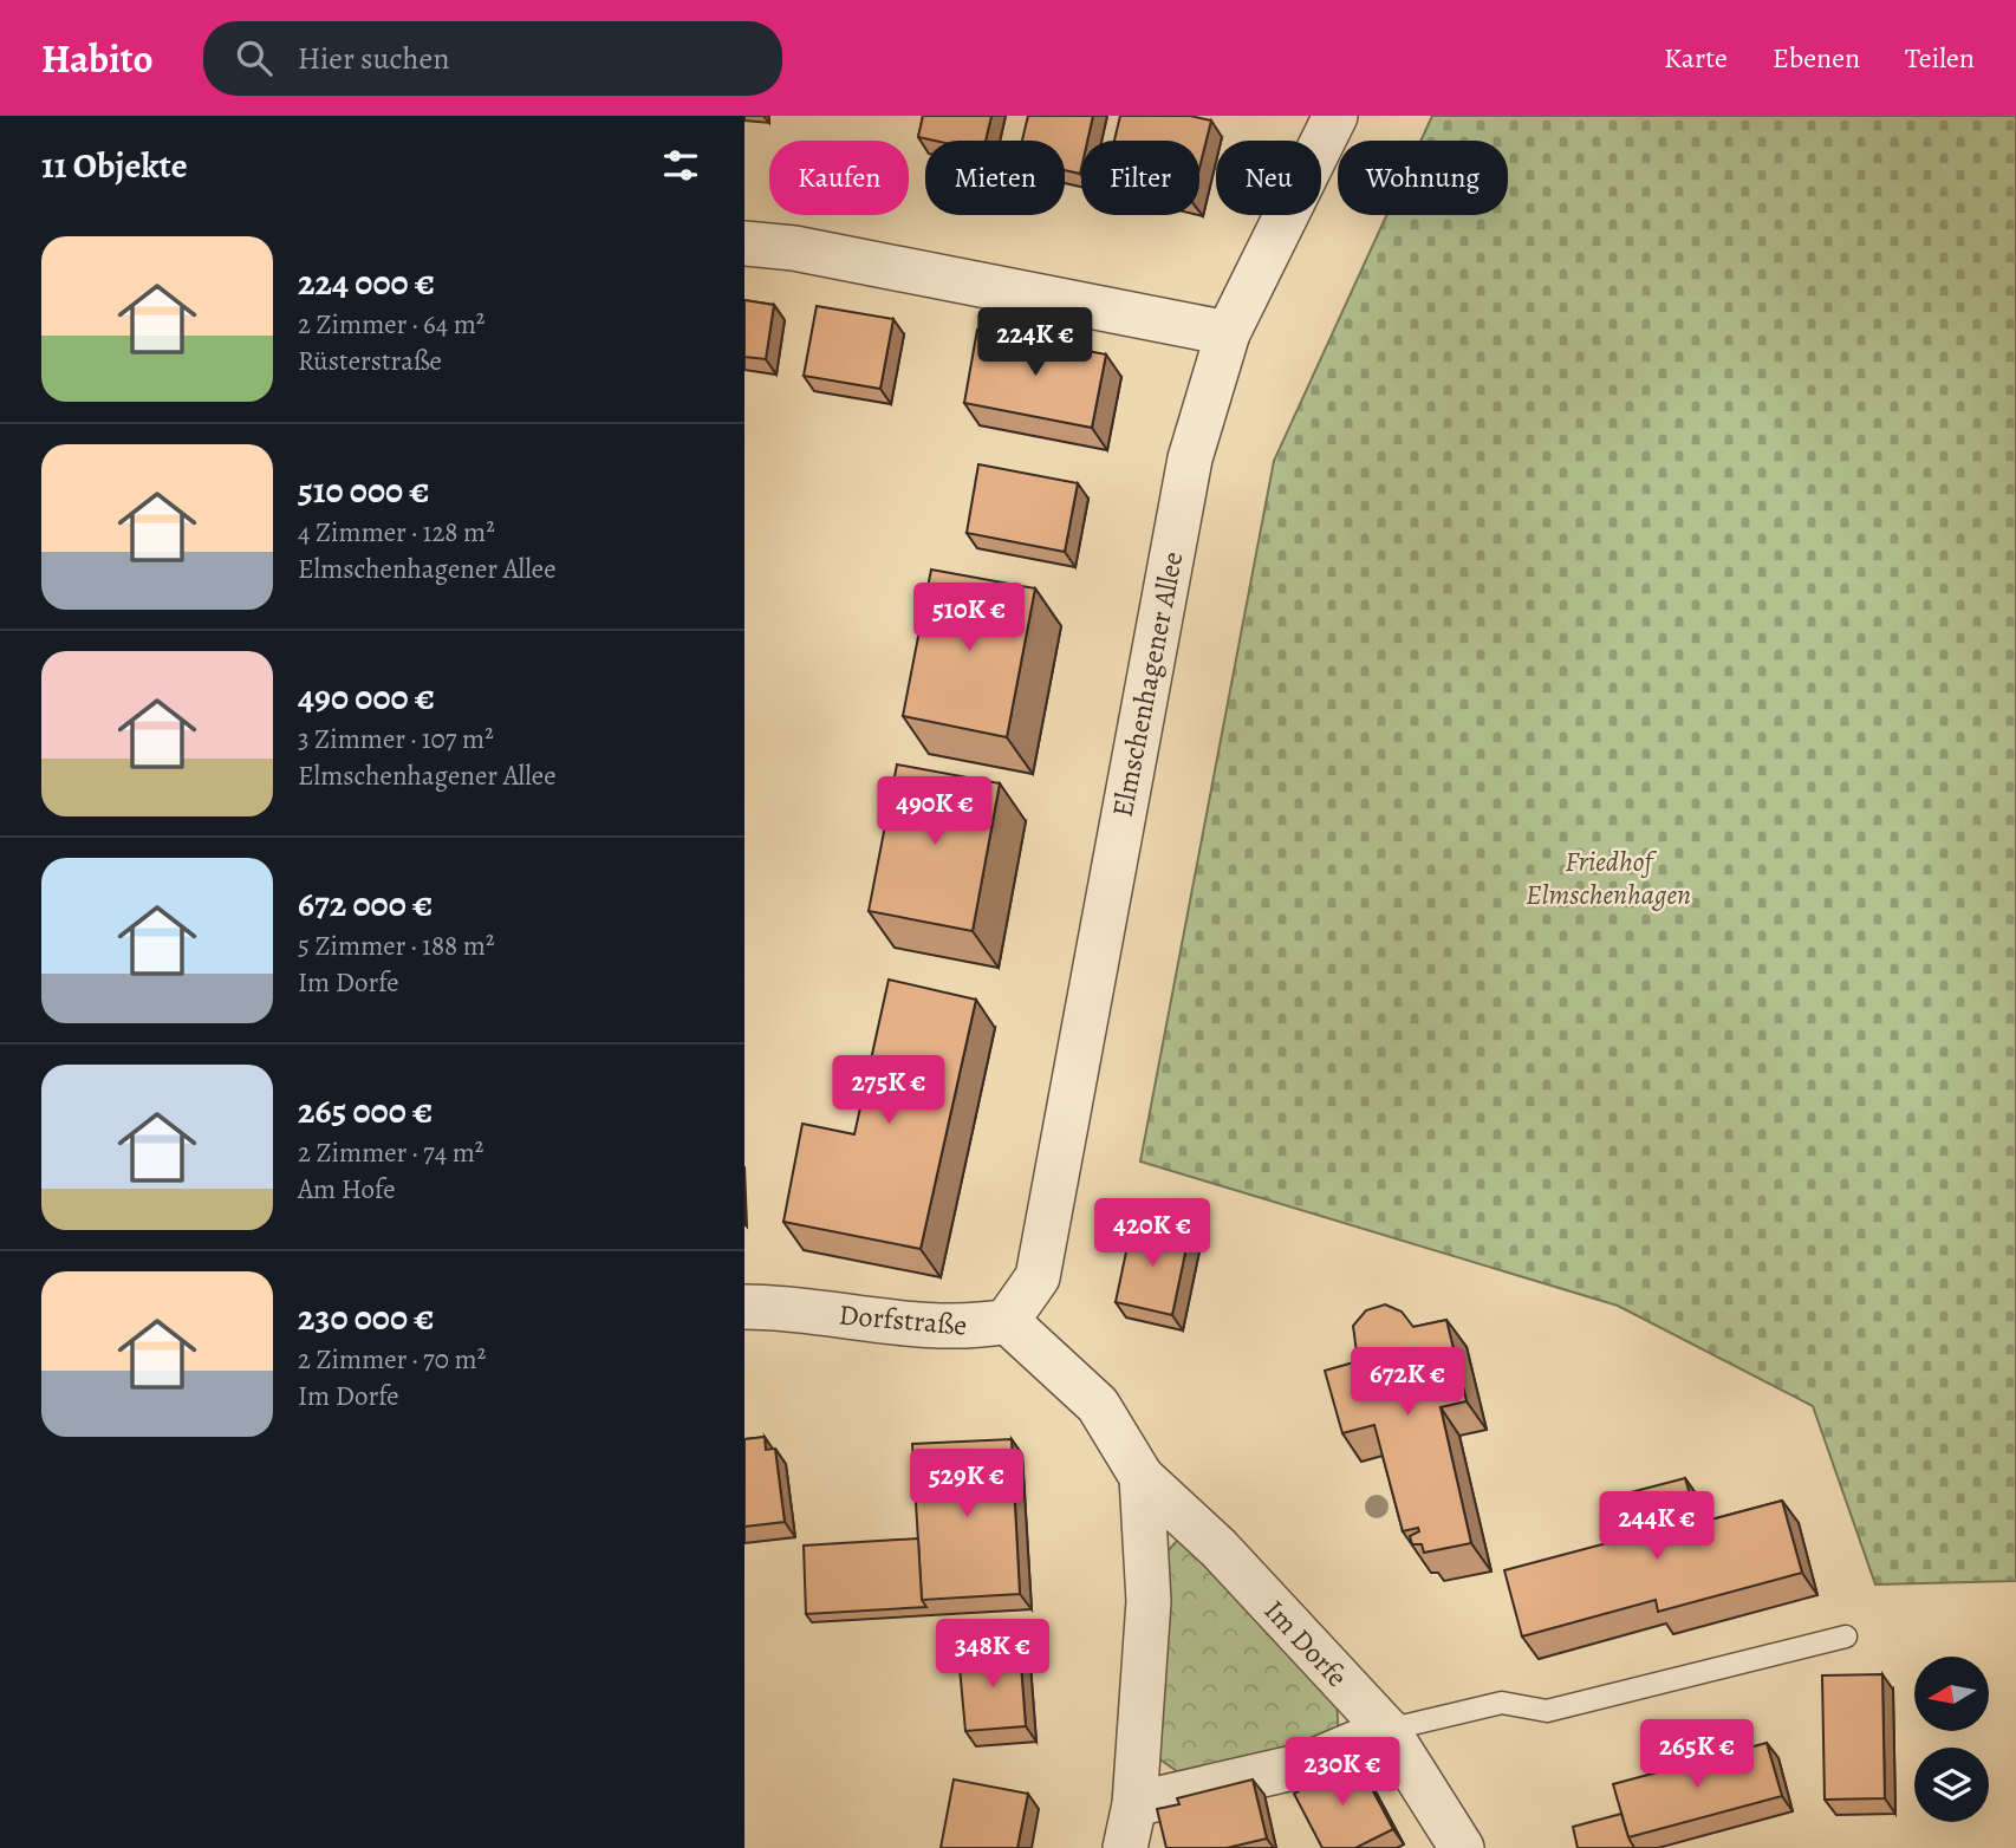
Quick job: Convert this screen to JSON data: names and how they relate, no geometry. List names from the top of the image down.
{
  "streets": {
    "street": ["Elmschenhagener Allee", "Dorfstraße", "Im Dorfe"]
  },
  "crossings": [
    ["Elmschenhagener Allee", "Dorfstraße"],
    ["Dorfstraße", "Im Dorfe"]
  ],
  "parks": ["Friedhof Elmschenhagen"],
  "north": "left",
  "page": {
    "header": "Habito",
    "search": "Hier suchen",
    "nav": ["Karte", "Ebenen", "Teilen"],
    "heading": "11 Objekte",
    "chip": [
      "Kaufen",
      "Mieten",
      "Filter",
      "Neu",
      "Wohnung"
    ],
    "list": [
      {
        "name": "224 000 €",
        "note": "2 Zimmer · 64 m² · Rüsterstraße"
      },
      {
        "name": "510 000 €",
        "note": "4 Zimmer · 128 m² · Elmschenhagener Allee"
      },
      {
        "name": "490 000 €",
        "note": "3 Zimmer · 107 m² · Elmschenhagener Allee"
      },
      {
        "name": "672 000 €",
        "note": "5 Zimmer · 188 m² · Im Dorfe"
      },
      {
        "name": "265 000 €",
        "note": "2 Zimmer · 74 m² · Am Hofe"
      },
      {
        "name": "230 000 €",
        "note": "2 Zimmer · 70 m² · Im Dorfe"
      }
    ],
    "price": [
      "224K €",
      "510K €",
      "490K €",
      "275K €",
      "420K €",
      "672K €",
      "529K €",
      "244K €",
      "348K €",
      "265K €",
      "230K €"
    ]
  }
}
